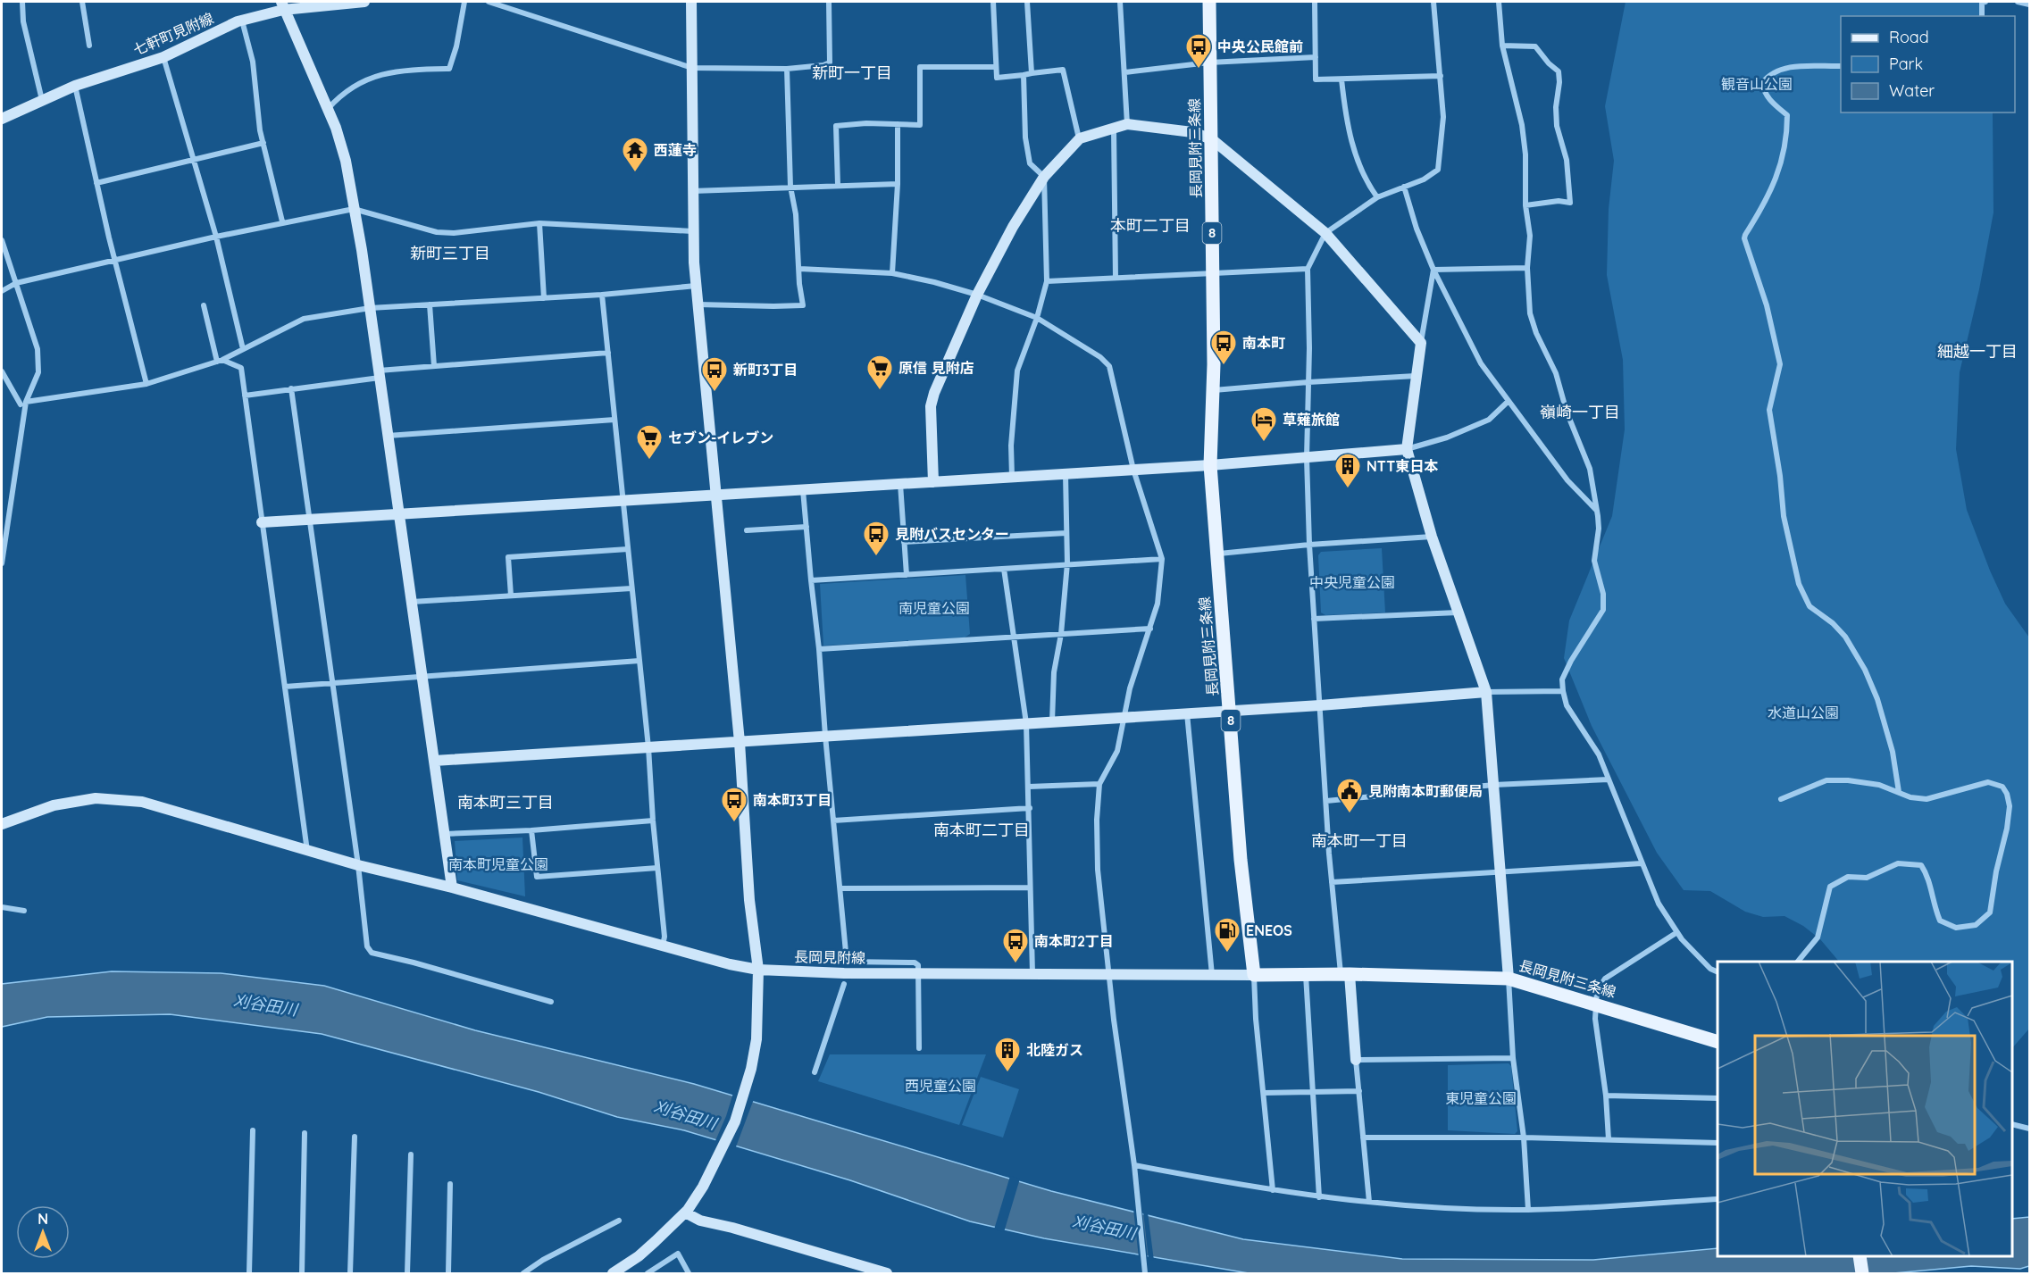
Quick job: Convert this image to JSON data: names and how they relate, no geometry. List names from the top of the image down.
{
  "streets": {
    "main road": ["長岡見附三条線", "8"],
    "street": ["七軒町見附線", "長岡見附線"]
  },
  "crossings": [
    ["長岡見附三条線", "長岡見附線"]
  ],
  "districts": [
    "新町一丁目",
    "本町二丁目",
    "新町三丁目",
    "細越一丁目",
    "嶺崎一丁目",
    "南本町三丁目",
    "南本町二丁目",
    "南本町一丁目"
  ],
  "water": ["刈谷田川"],
  "parks": [
    "観音山公園",
    "中央児童公園",
    "南児童公園",
    "水道山公園",
    "南本町児童公園",
    "西児童公園",
    "東児童公園"
  ],
  "places": {
    "bus stop": [
      "中央公民館前",
      "南本町",
      "新町3丁目",
      "見附バスセンター",
      "南本町3丁目",
      "南本町2丁目"
    ],
    "temple": ["西蓮寺"],
    "supermarket": ["原信 見附店", "セブン-イレブン"],
    "hotel": ["草薙旅館"],
    "building": ["NTT東日本", "北陸ガス"],
    "public building": ["見附南本町郵便局"],
    "fuel station": ["ENEOS"]
  },
  "legend": ["Road", "Park", "Water"],
  "north": "top"
}
